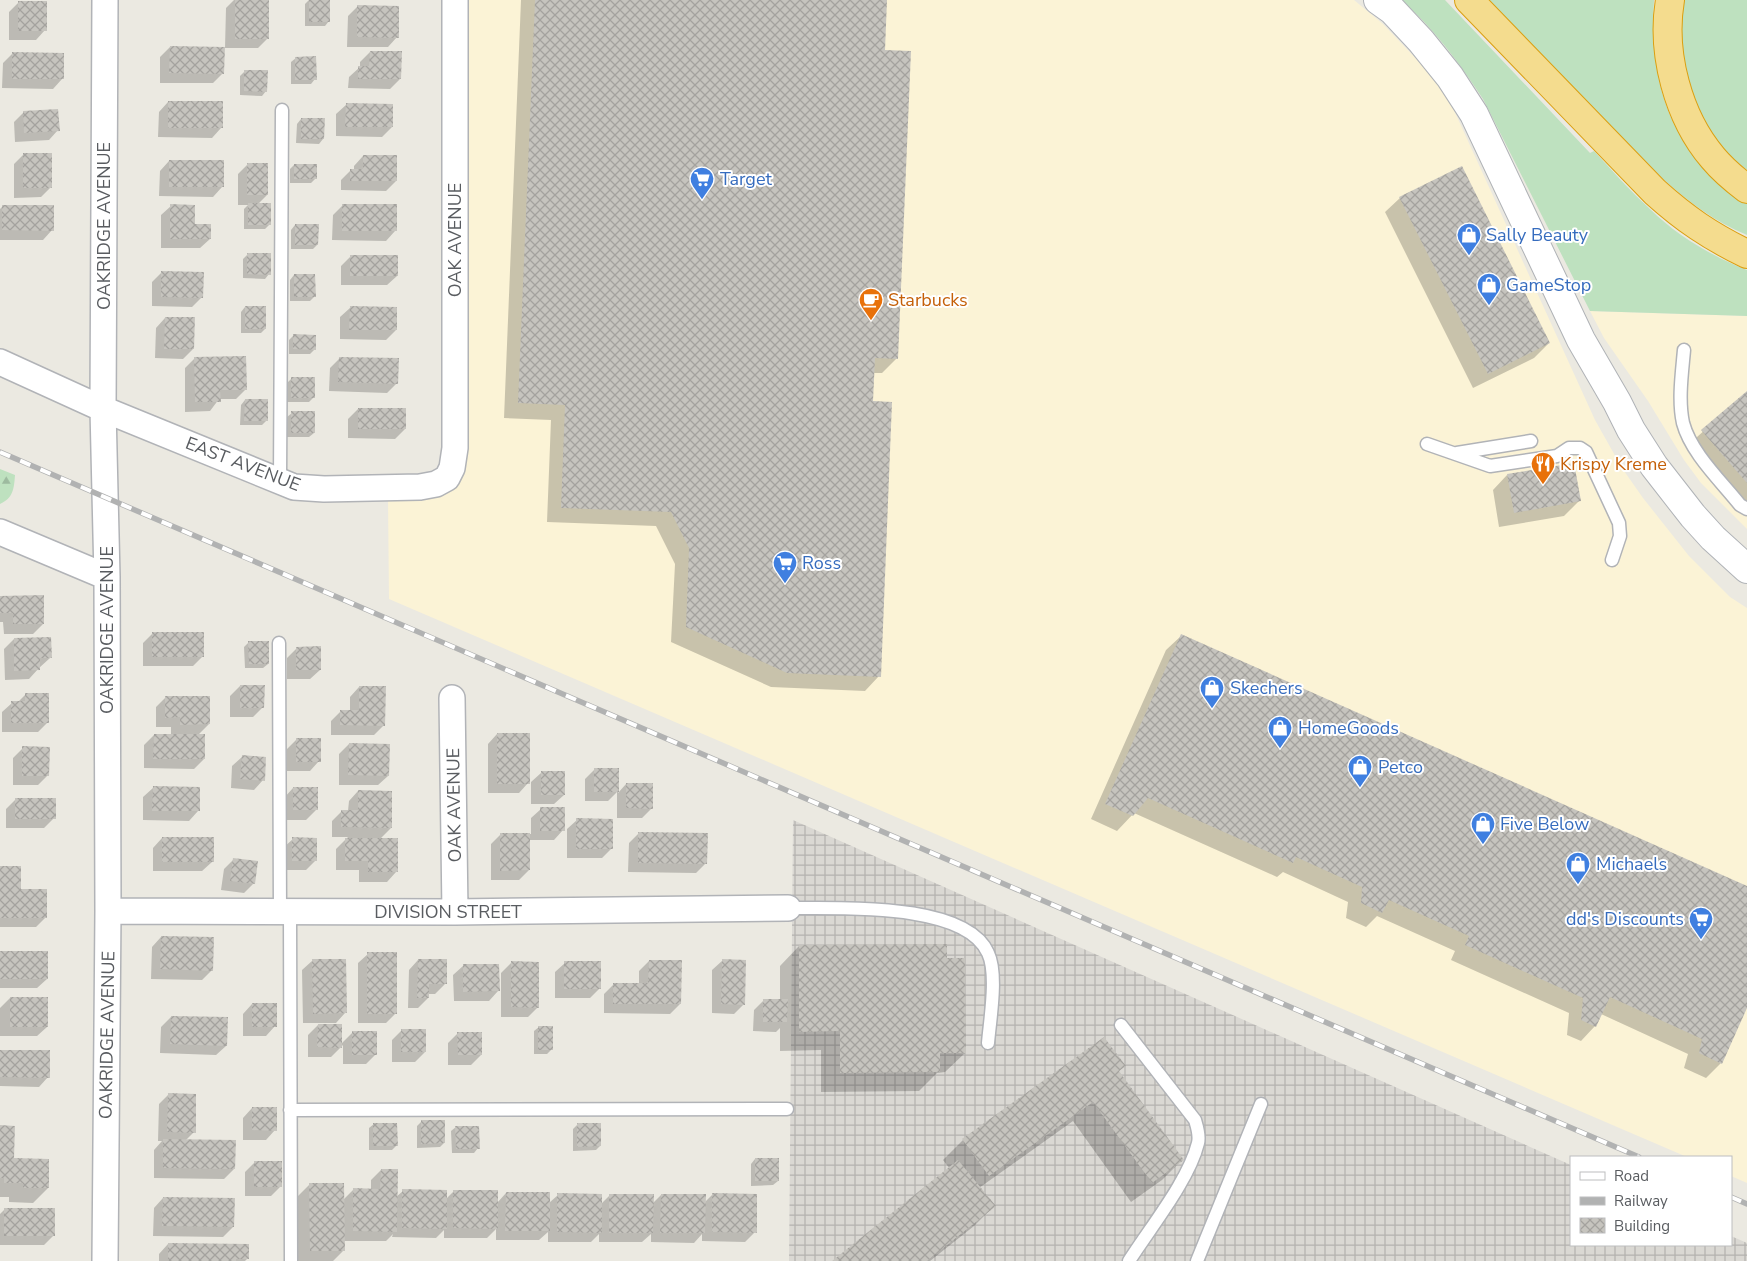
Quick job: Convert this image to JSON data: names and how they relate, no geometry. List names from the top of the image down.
{
  "streets": {
    "street": [
      "OAKRIDGE AVENUE",
      "OAK AVENUE",
      "EAST AVENUE",
      "DIVISION STREET"
    ]
  },
  "crossings": [
    ["OAKRIDGE AVENUE", "EAST AVENUE"],
    ["OAKRIDGE AVENUE", "DIVISION STREET"],
    ["OAK AVENUE", "EAST AVENUE"],
    ["OAK AVENUE", "DIVISION STREET"]
  ],
  "places": {
    "supermarket": ["Target", "Ross", "dd's Discounts"],
    "shop": [
      "Sally Beauty",
      "GameStop",
      "Skechers",
      "HomeGoods",
      "Petco",
      "Five Below",
      "Michaels"
    ],
    "cafe": ["Starbucks"],
    "restaurant": ["Krispy Kreme"]
  },
  "legend": ["Road", "Railway", "Building"]
}
